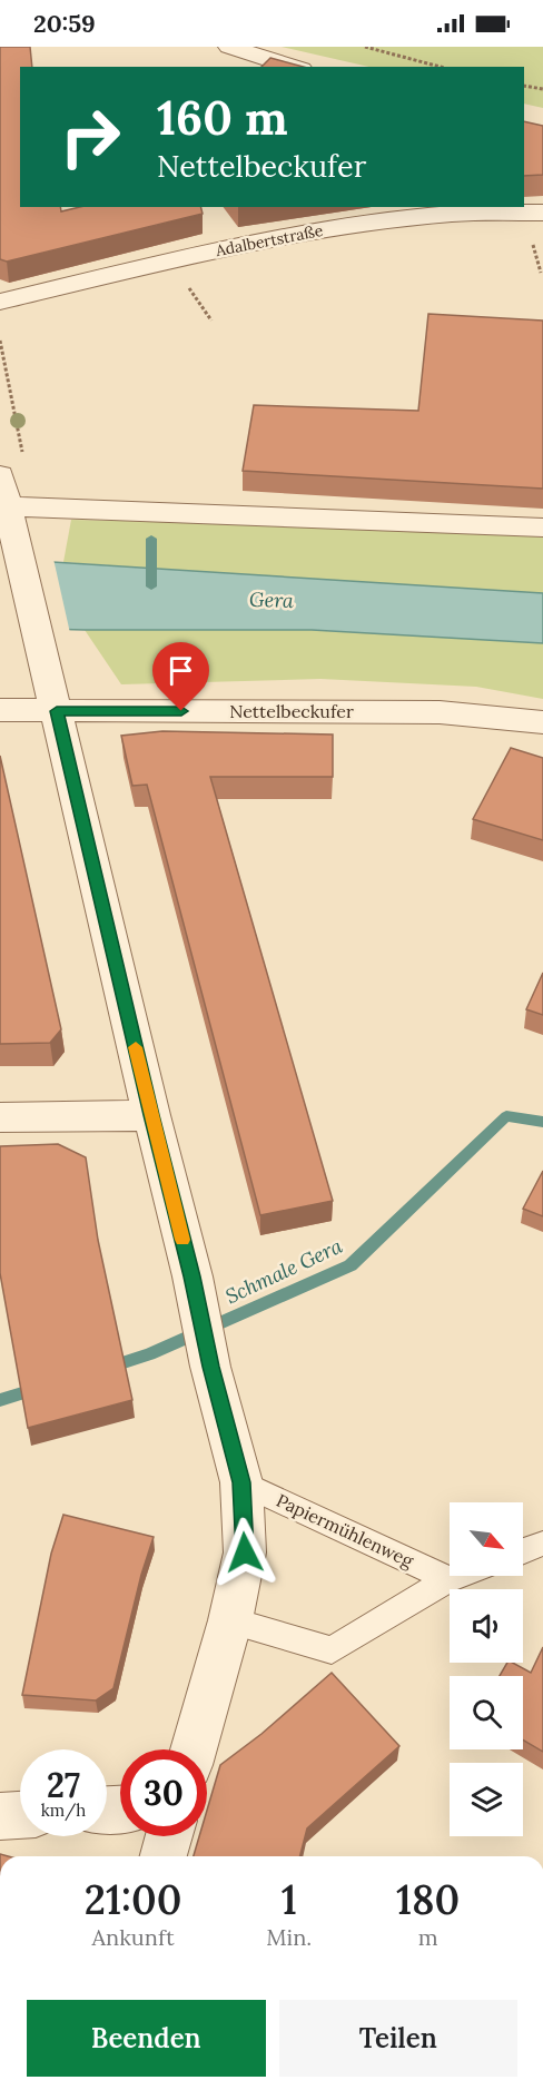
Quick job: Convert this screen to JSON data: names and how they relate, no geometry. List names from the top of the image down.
{
  "streets": {
    "street": ["Adalbertstraße", "Nettelbeckufer"],
    "lane": ["Papiermühlenweg"]
  },
  "water": ["Gera", "Schmale Gera"],
  "north": "bottom right",
  "page": {
    "status": "20:59",
    "turn": ["160 m", "Nettelbeckufer"],
    "speed": "27 km/h",
    "limit": "30",
    "eta": [
      "21:00",
      "Ankunft",
      "1",
      "Min.",
      "180",
      "m"
    ],
    "buttons": ["Beenden", "Teilen"]
  }
}
